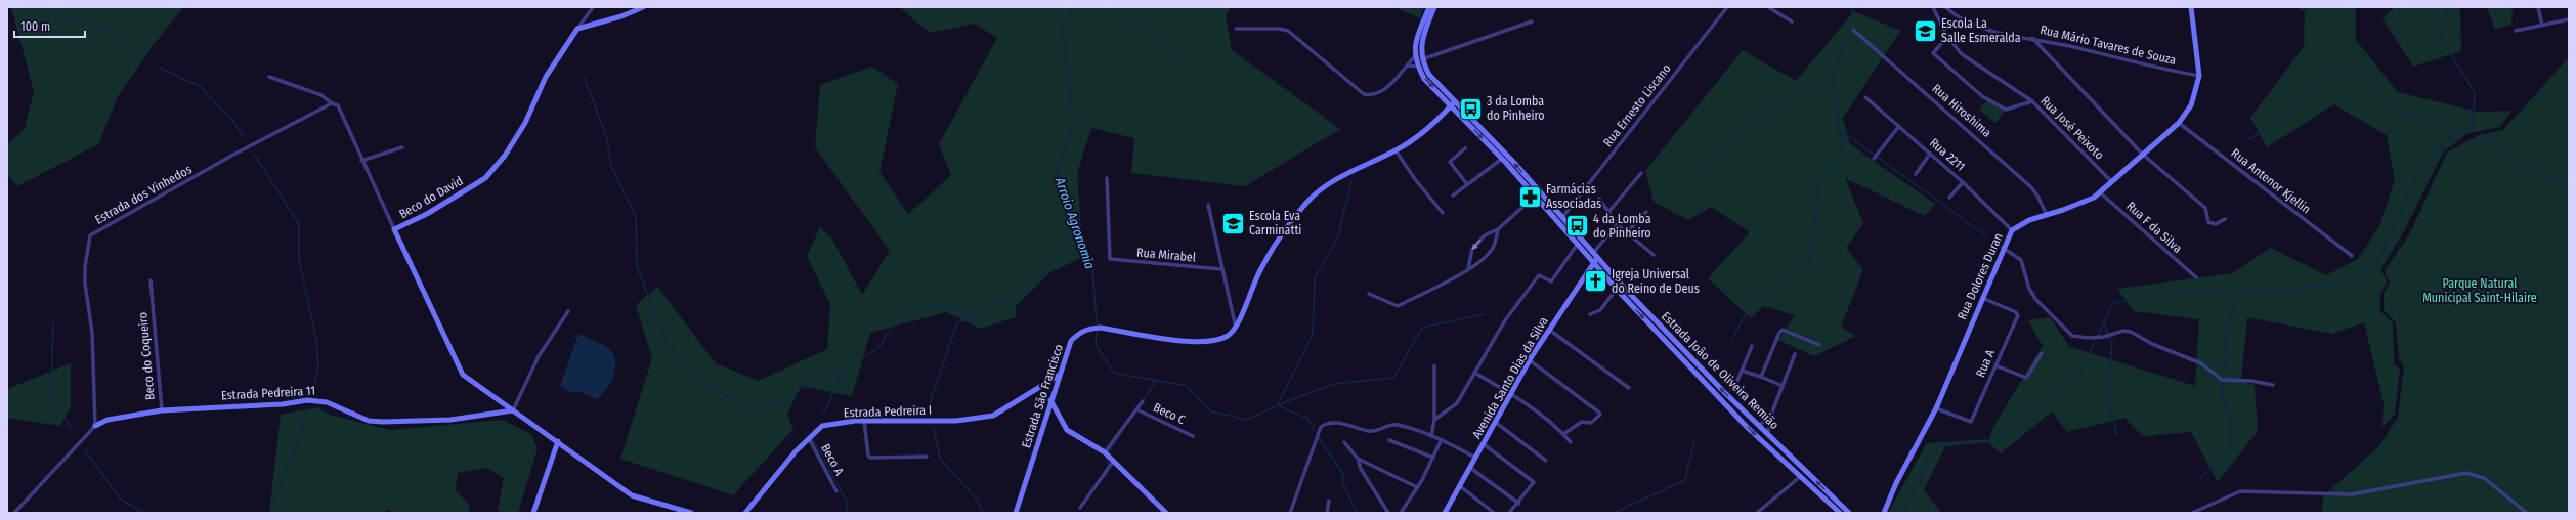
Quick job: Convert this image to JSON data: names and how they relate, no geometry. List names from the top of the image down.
{
  "streets": {
    "street": [
      "Rua Mário Tavares de Souza",
      "Rua Ernesto Liscano",
      "Rua Hiroshima",
      "Rua José Peixoto",
      "Rua 2211",
      "Rua Antenor Kjellin",
      "Estrada dos Vinhedos",
      "Beco do David",
      "Rua F da Silva",
      "Rua Mirabel",
      "Rua Dolores Duran",
      "Beco do Coqueiro",
      "Rua A",
      "Estrada João de Oliveira Remião",
      "Avenida Santo Dias da Silva",
      "Estrada Pedreira 11",
      "Estrada São Francisco",
      "Estrada Pedreira I",
      "Beco C",
      "Beco A"
    ]
  },
  "crossings": [
    ["Rua Mário Tavares de Souza", "Rua Dolores Duran"],
    ["Rua Ernesto Liscano", "Estrada João de Oliveira Remião"],
    ["Rua Hiroshima", "Rua Dolores Duran"],
    ["Rua José Peixoto", "Rua Dolores Duran"],
    ["Rua 2211", "Rua Dolores Duran"],
    ["Rua Antenor Kjellin", "Rua Dolores Duran"],
    ["Estrada dos Vinhedos", "Estrada Pedreira 11"],
    ["Beco do David", "Estrada Pedreira 11"],
    ["Rua F da Silva", "Rua Dolores Duran"],
    ["Rua Dolores Duran", "Rua A"],
    ["Beco do Coqueiro", "Estrada Pedreira 11"],
    ["Estrada João de Oliveira Remião", "Avenida Santo Dias da Silva"],
    ["Estrada São Francisco", "Estrada Pedreira I"],
    ["Estrada Pedreira I", "Beco A"]
  ],
  "water": ["Arroio Agronomia"],
  "parks": ["Parque Natural Municipal Saint-Hilaire"],
  "places": {
    "school or university": ["Escola La Salle Esmeralda", "Escola Eva Carminatti"],
    "bus stop": ["3 da Lomba do Pinheiro", "4 da Lomba do Pinheiro"],
    "pharmacy": ["Farmácias Associadas"],
    "church": ["Igreja Universal do Reino de Deus"]
  },
  "scale_bar": "100 m"
}
